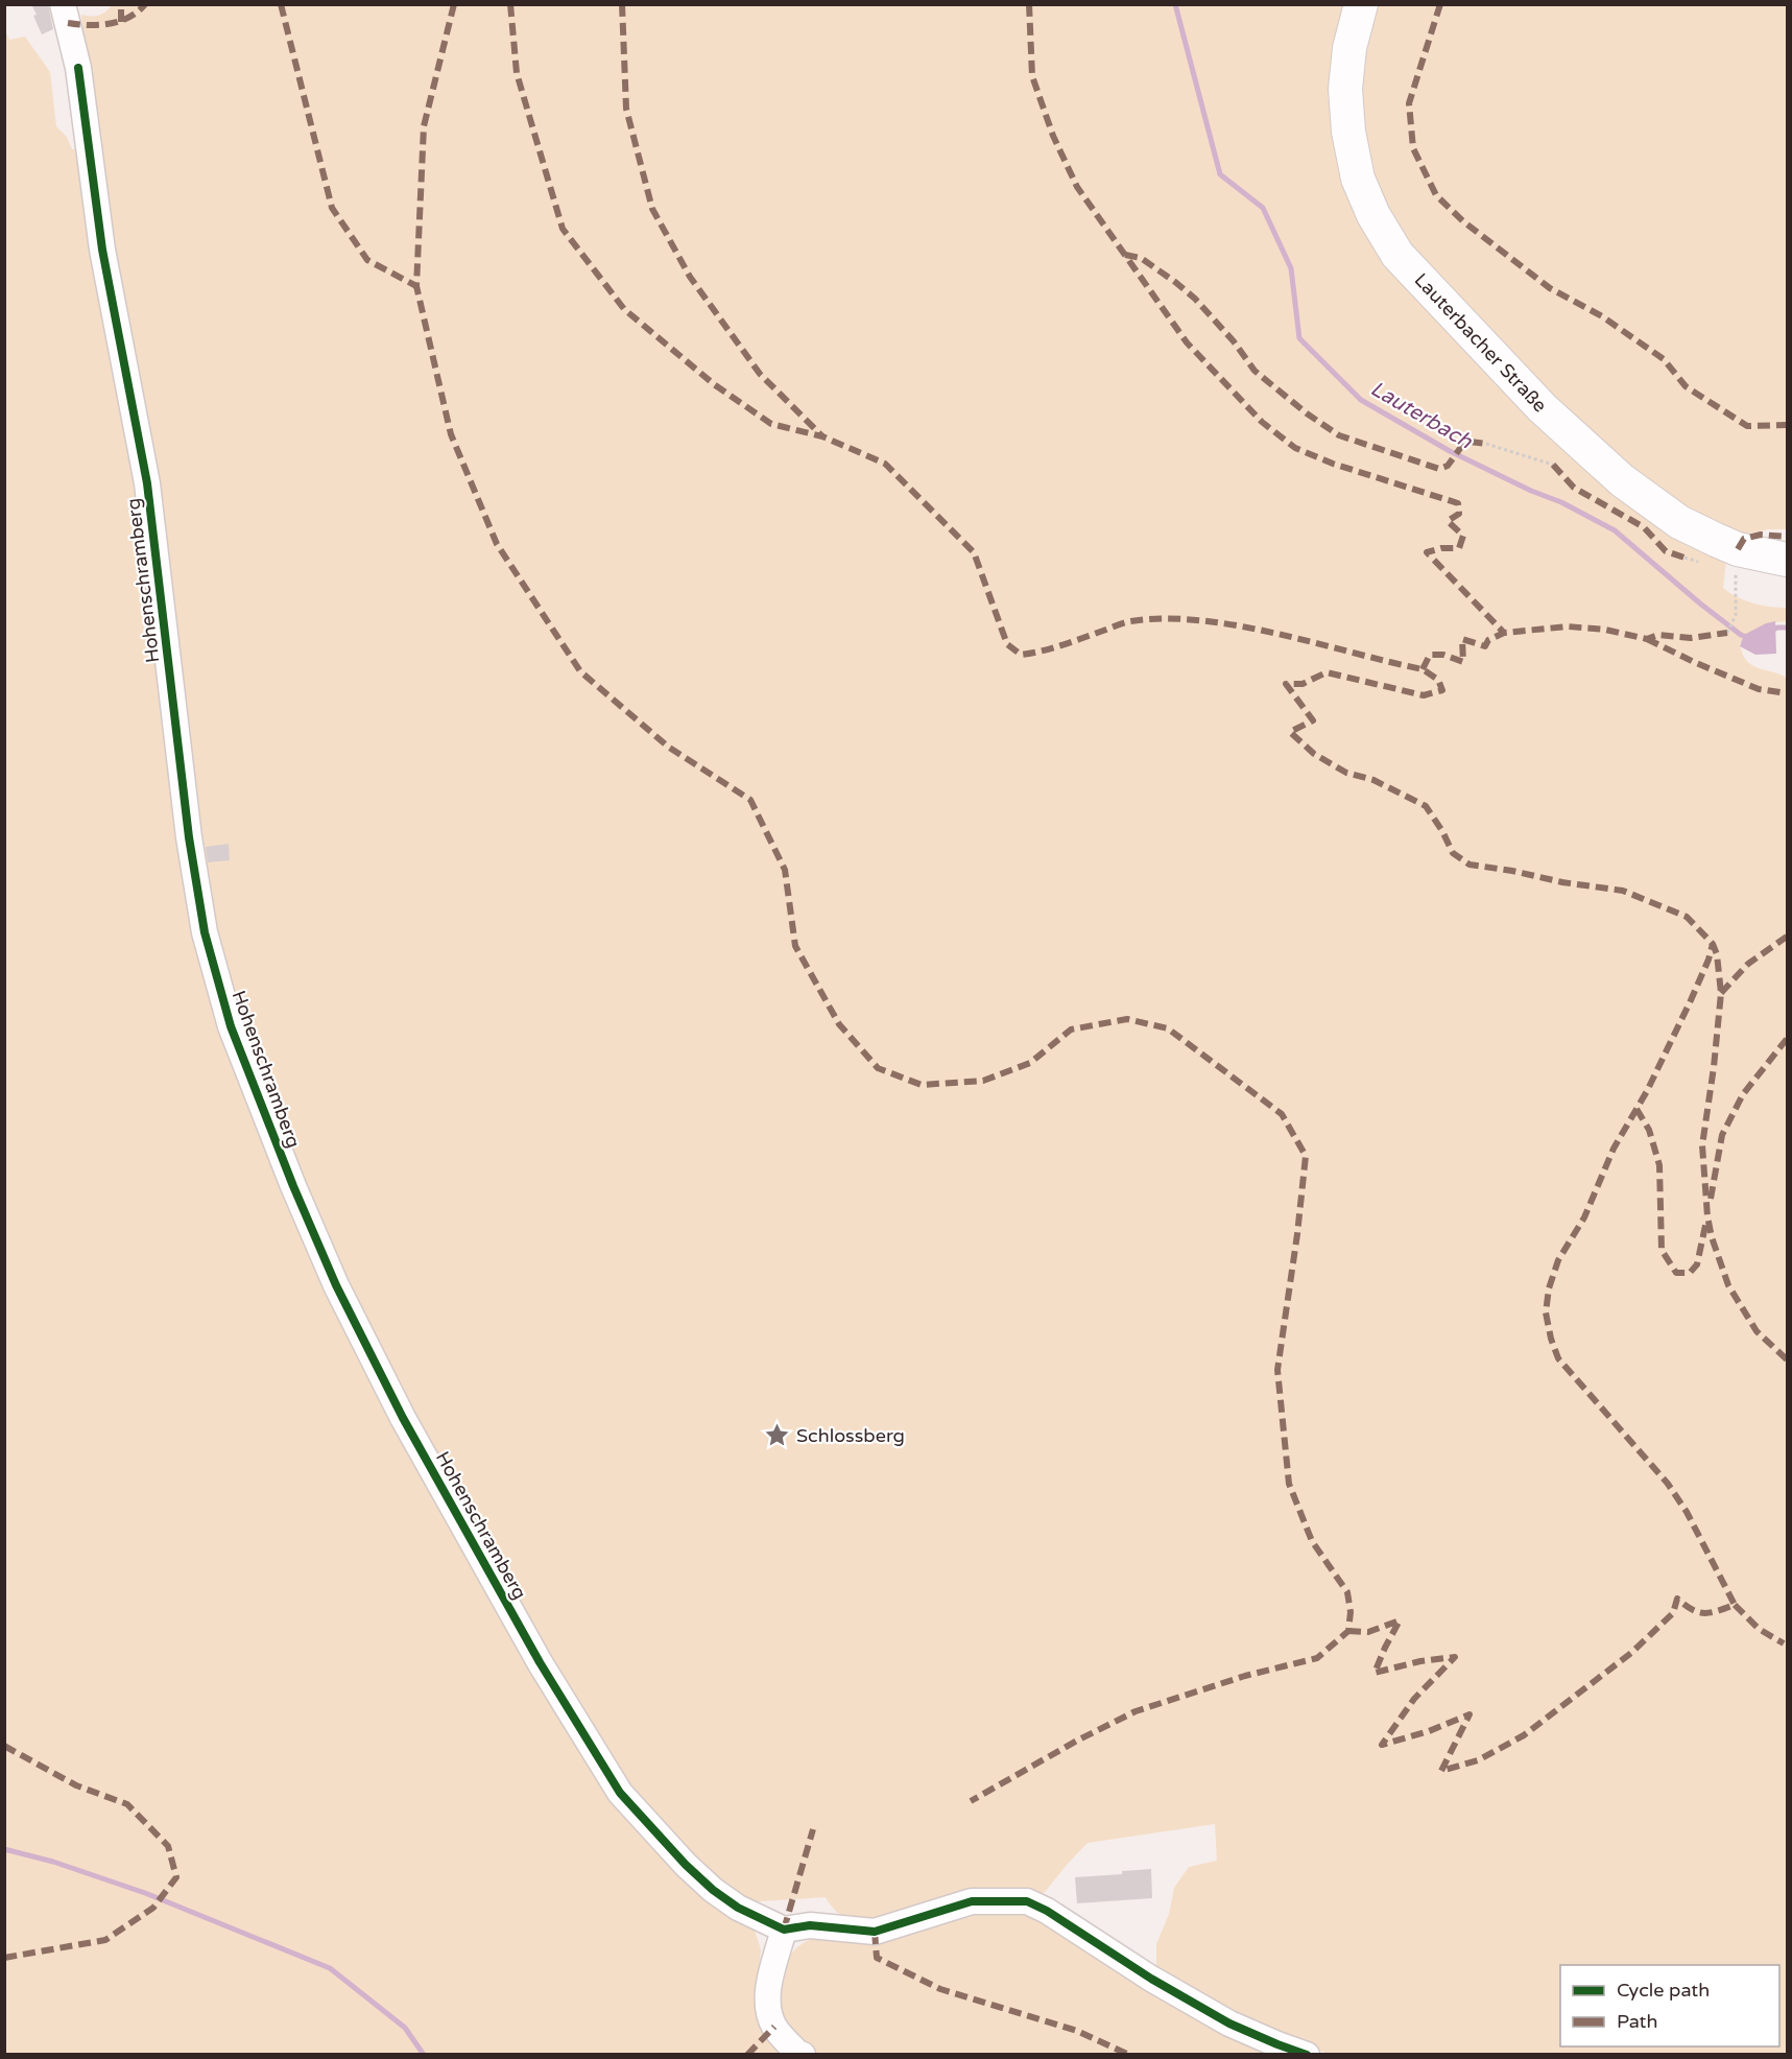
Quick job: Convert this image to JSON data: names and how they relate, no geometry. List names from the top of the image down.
{
  "streets": {
    "main road": ["Lauterbacher Straße"],
    "street": ["Hohenschramberg"]
  },
  "water": ["Lauterbach"],
  "places": {
    "place": ["Schlossberg"]
  },
  "legend": ["Cycle path", "Path"]
}
